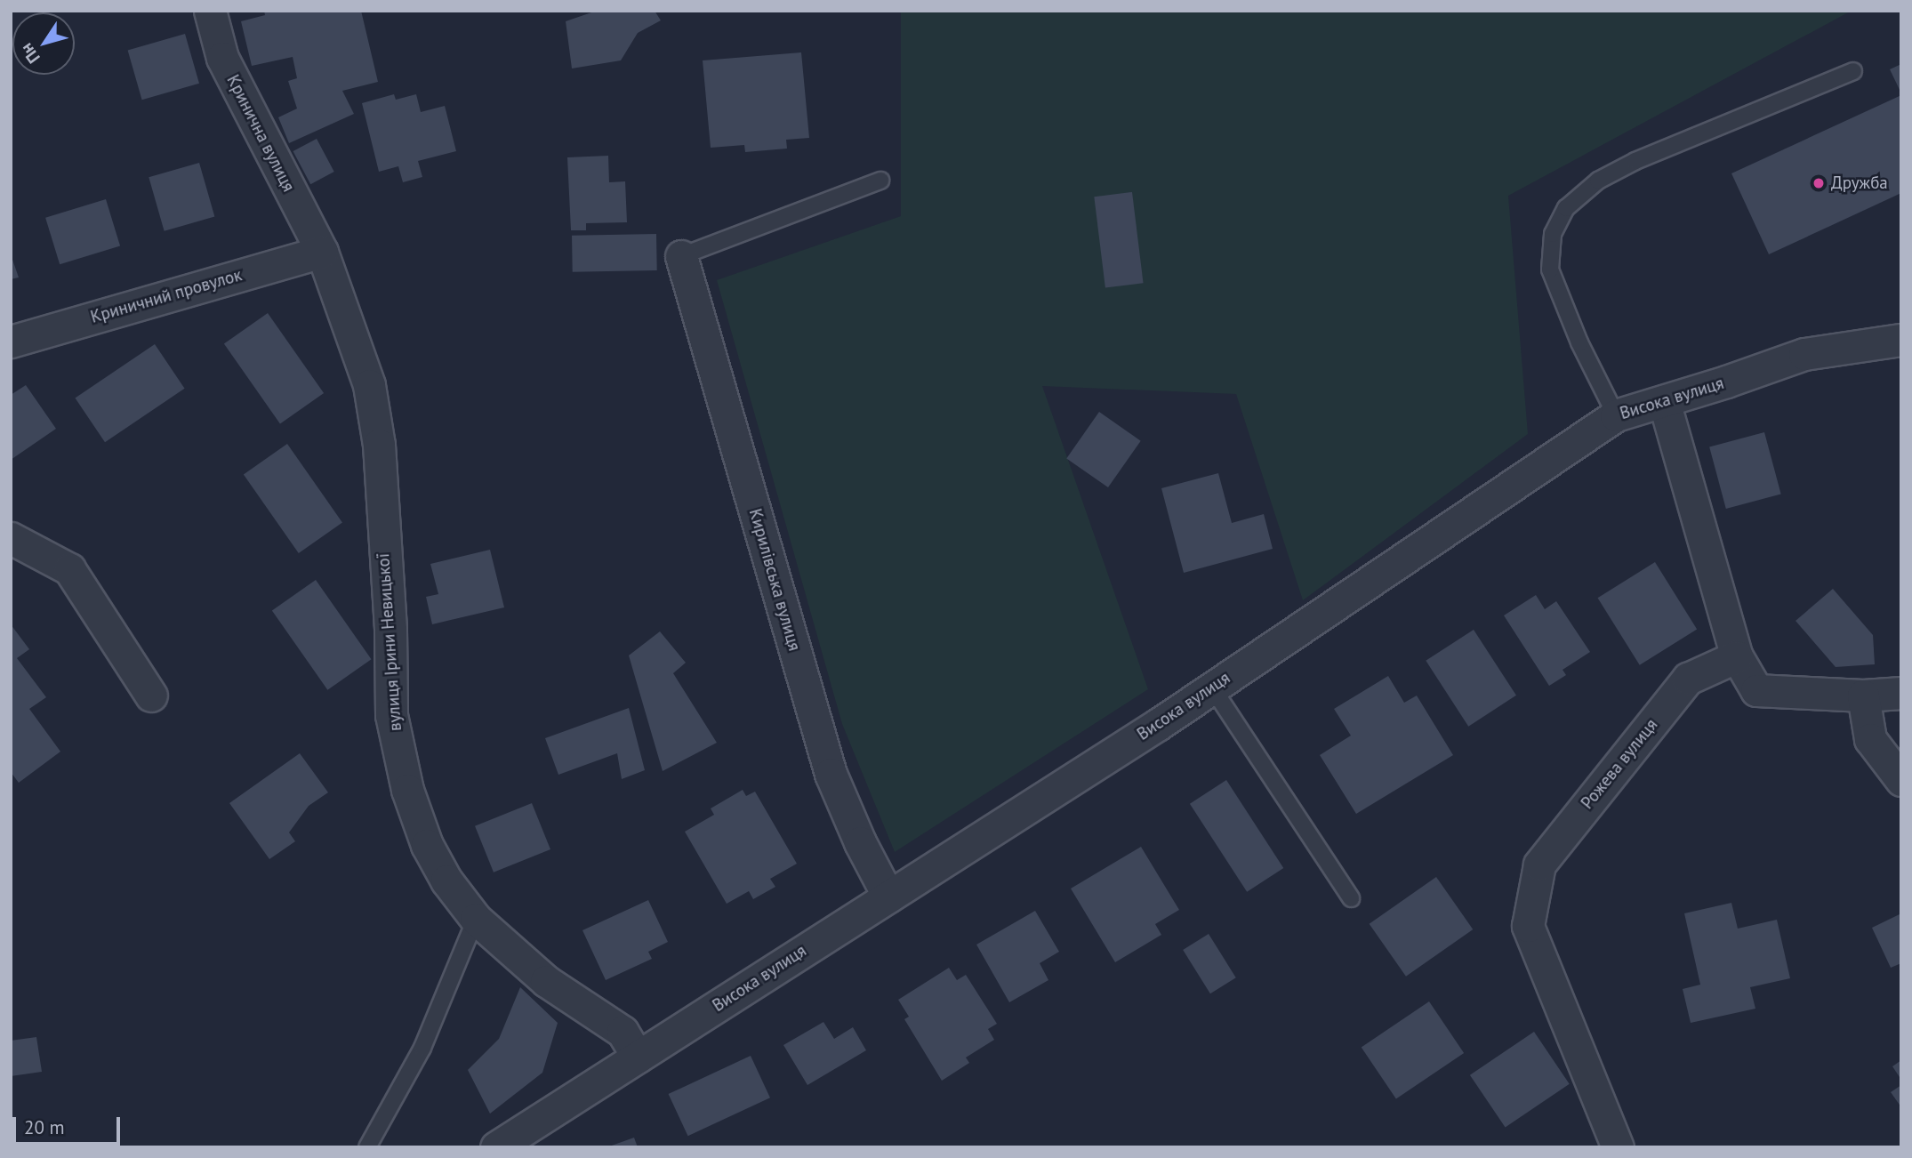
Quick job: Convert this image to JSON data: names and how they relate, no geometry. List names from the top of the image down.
{
  "streets": {
    "street": [
      "Кринична вулиця",
      "Криничний провулок",
      "Висока вулиця",
      "Кирилівська вулиця",
      "вулиця Ірини Невицької",
      "Рожева вулиця"
    ]
  },
  "crossings": [
    ["Кринична вулиця", "Криничний провулок"],
    ["Кринична вулиця", "вулиця Ірини Невицької"],
    ["Криничний провулок", "вулиця Ірини Невицької"],
    ["Висока вулиця", "Кирилівська вулиця"],
    ["Висока вулиця", "вулиця Ірини Невицької"]
  ],
  "places": ["Дружба"],
  "scale_bar": "20 m",
  "north": "bottom left"
}
